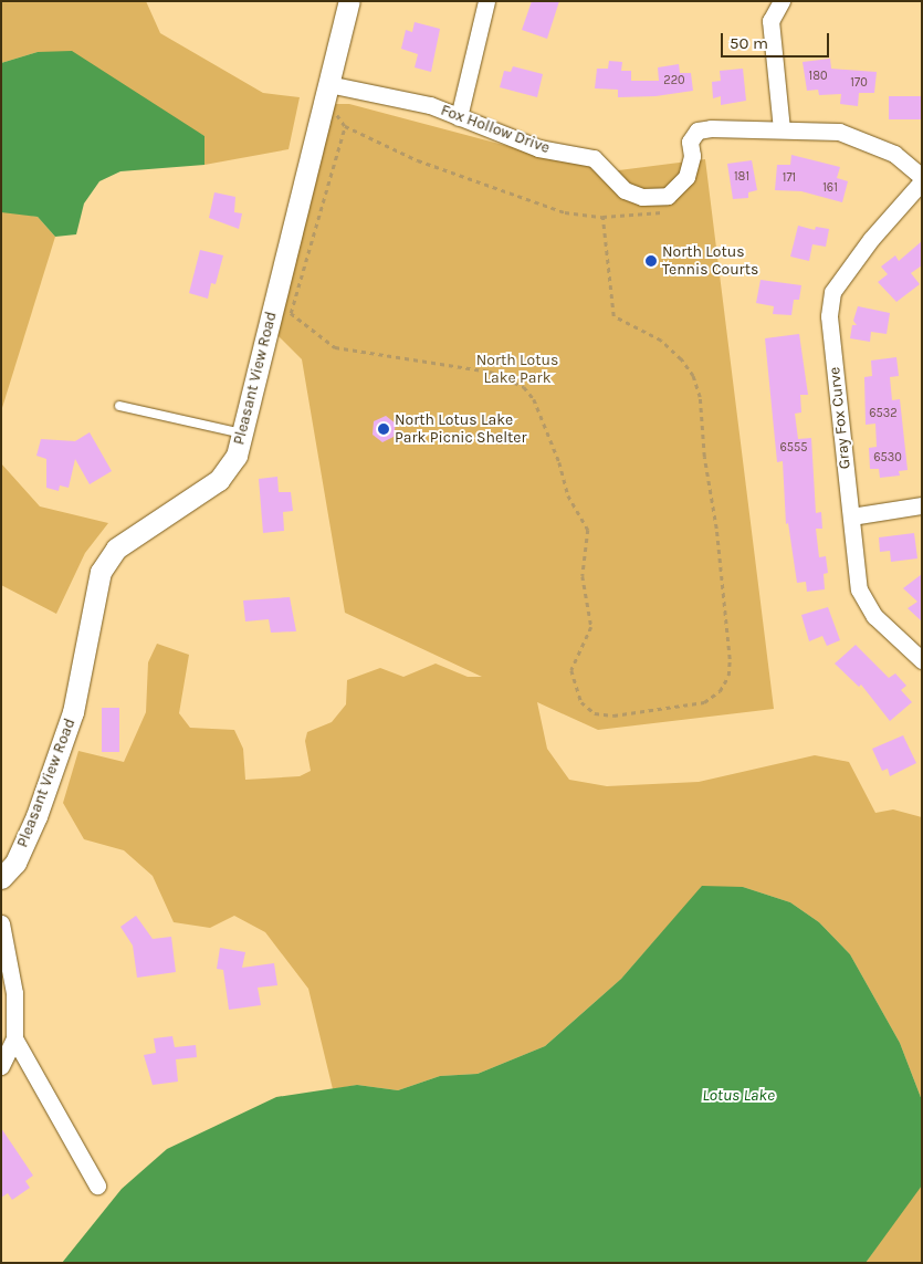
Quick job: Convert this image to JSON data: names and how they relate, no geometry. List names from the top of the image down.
{
  "streets": {
    "street": ["Fox Hollow Drive", "Pleasant View Road", "Gray Fox Curve"]
  },
  "crossings": [
    ["Fox Hollow Drive", "Pleasant View Road"]
  ],
  "water": ["Lotus Lake"],
  "parks": ["North Lotus Lake Park"],
  "places": ["North Lotus Tennis Courts", "North Lotus Lake Park Picnic Shelter"],
  "house_numbers": [
    "180",
    "220",
    "170",
    "181",
    "171",
    "161",
    "6532",
    "6555",
    "6530"
  ],
  "scale_bar": "50 m"
}
